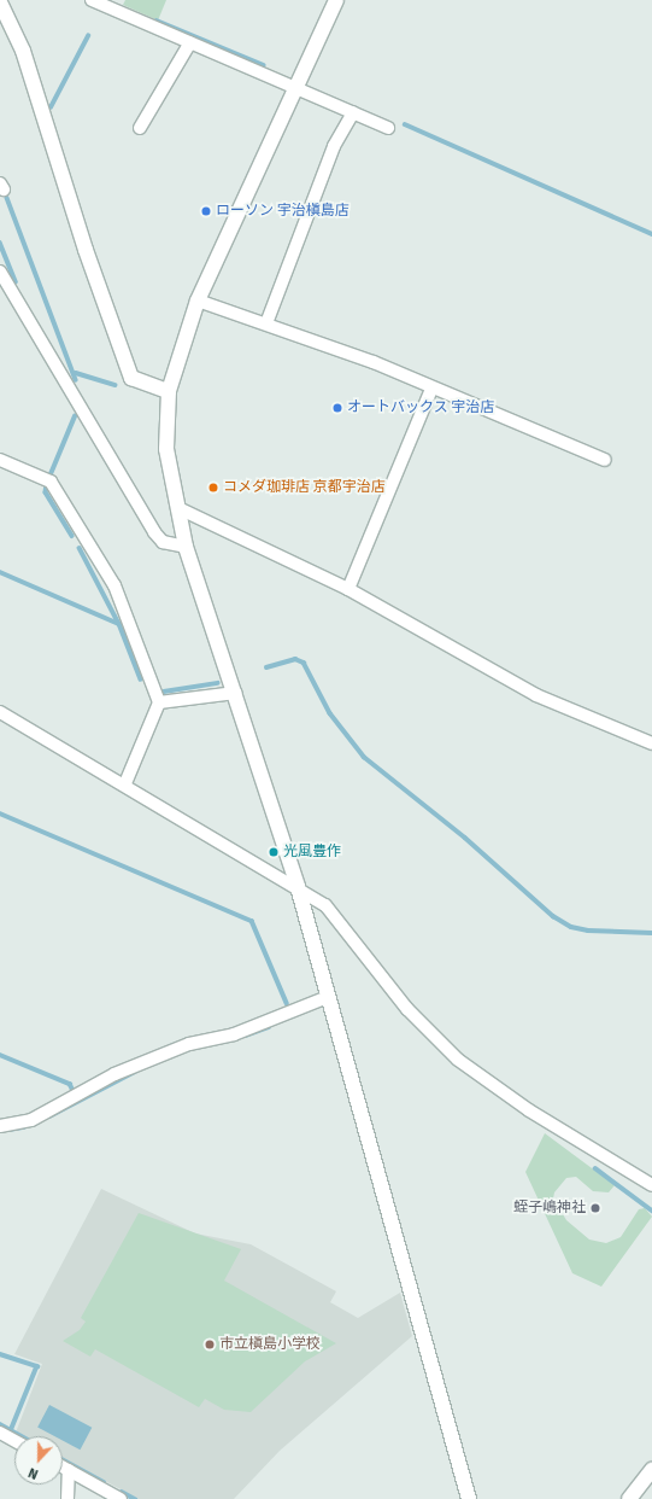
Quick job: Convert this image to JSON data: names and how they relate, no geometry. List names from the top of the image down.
{
  "places": [
    "ローソン 宇治槇島店",
    "オートバックス 宇治店",
    "コメダ珈琲店 京都宇治店",
    "光風豊作",
    "蛭子嶋神社",
    "市立槇島小学校"
  ],
  "north": "bottom"
}
